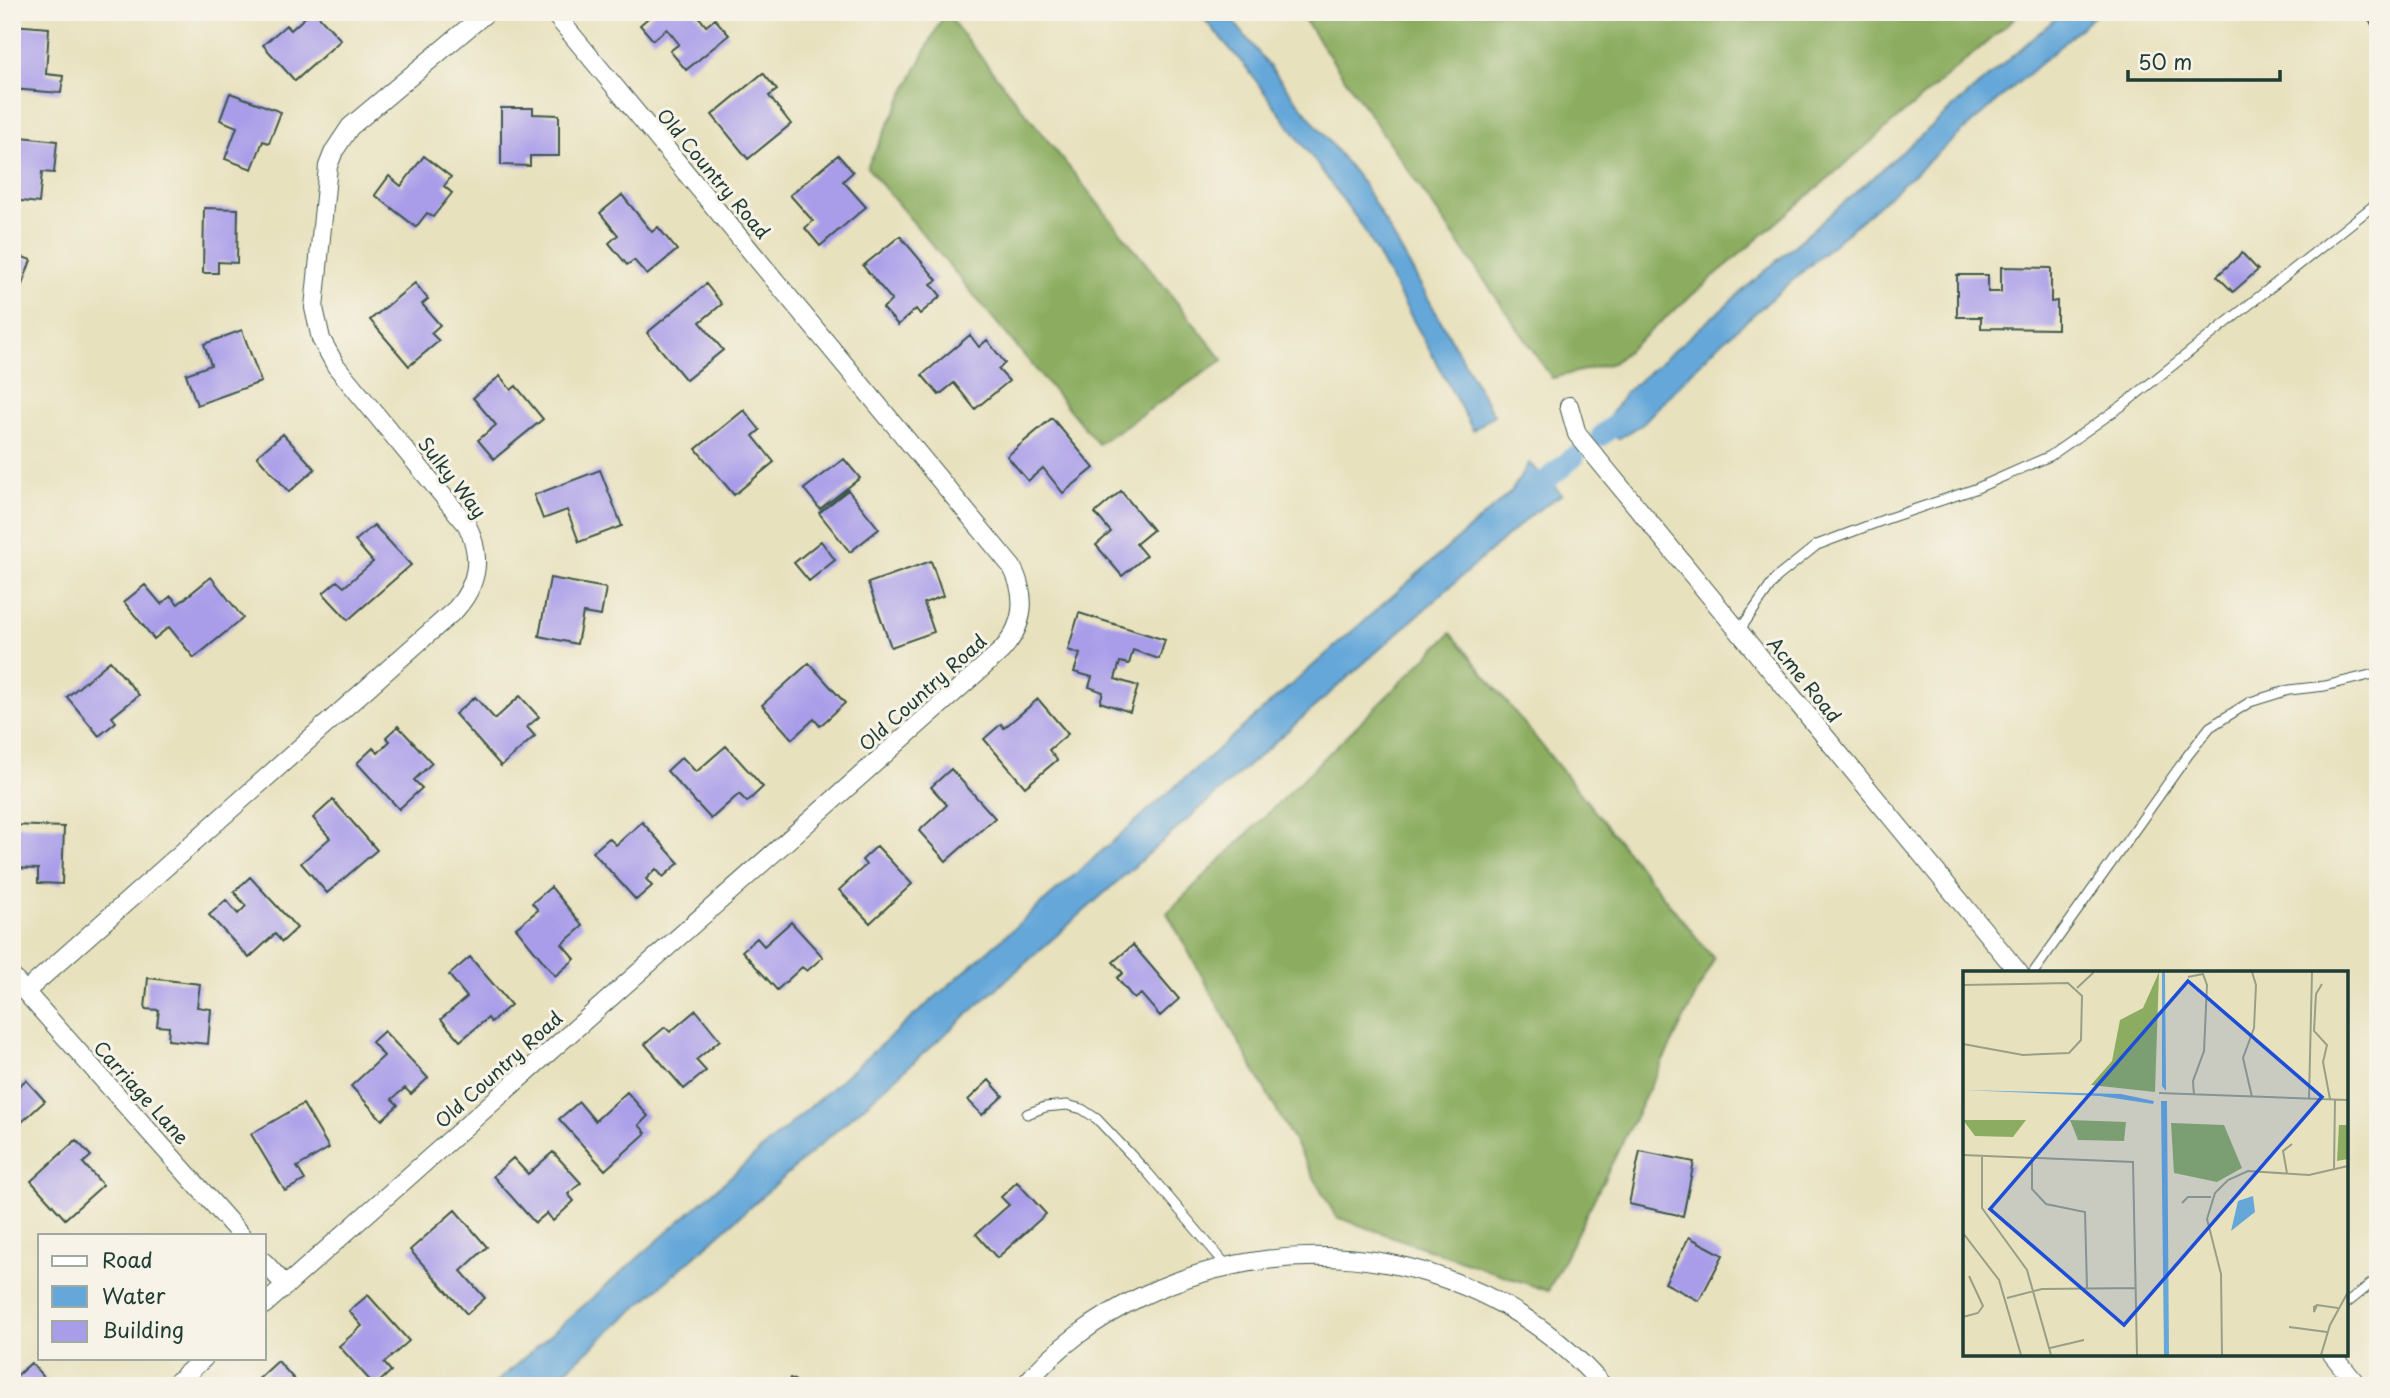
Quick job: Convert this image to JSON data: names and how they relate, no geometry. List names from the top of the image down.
{
  "streets": {
    "street": [
      "Old Country Road",
      "Sulky Way",
      "Acme Road",
      "Carriage Lane"
    ]
  },
  "crossings": [
    ["Sulky Way", "Carriage Lane"]
  ],
  "legend": ["Road", "Water", "Building"],
  "scale_bar": "50 m"
}
